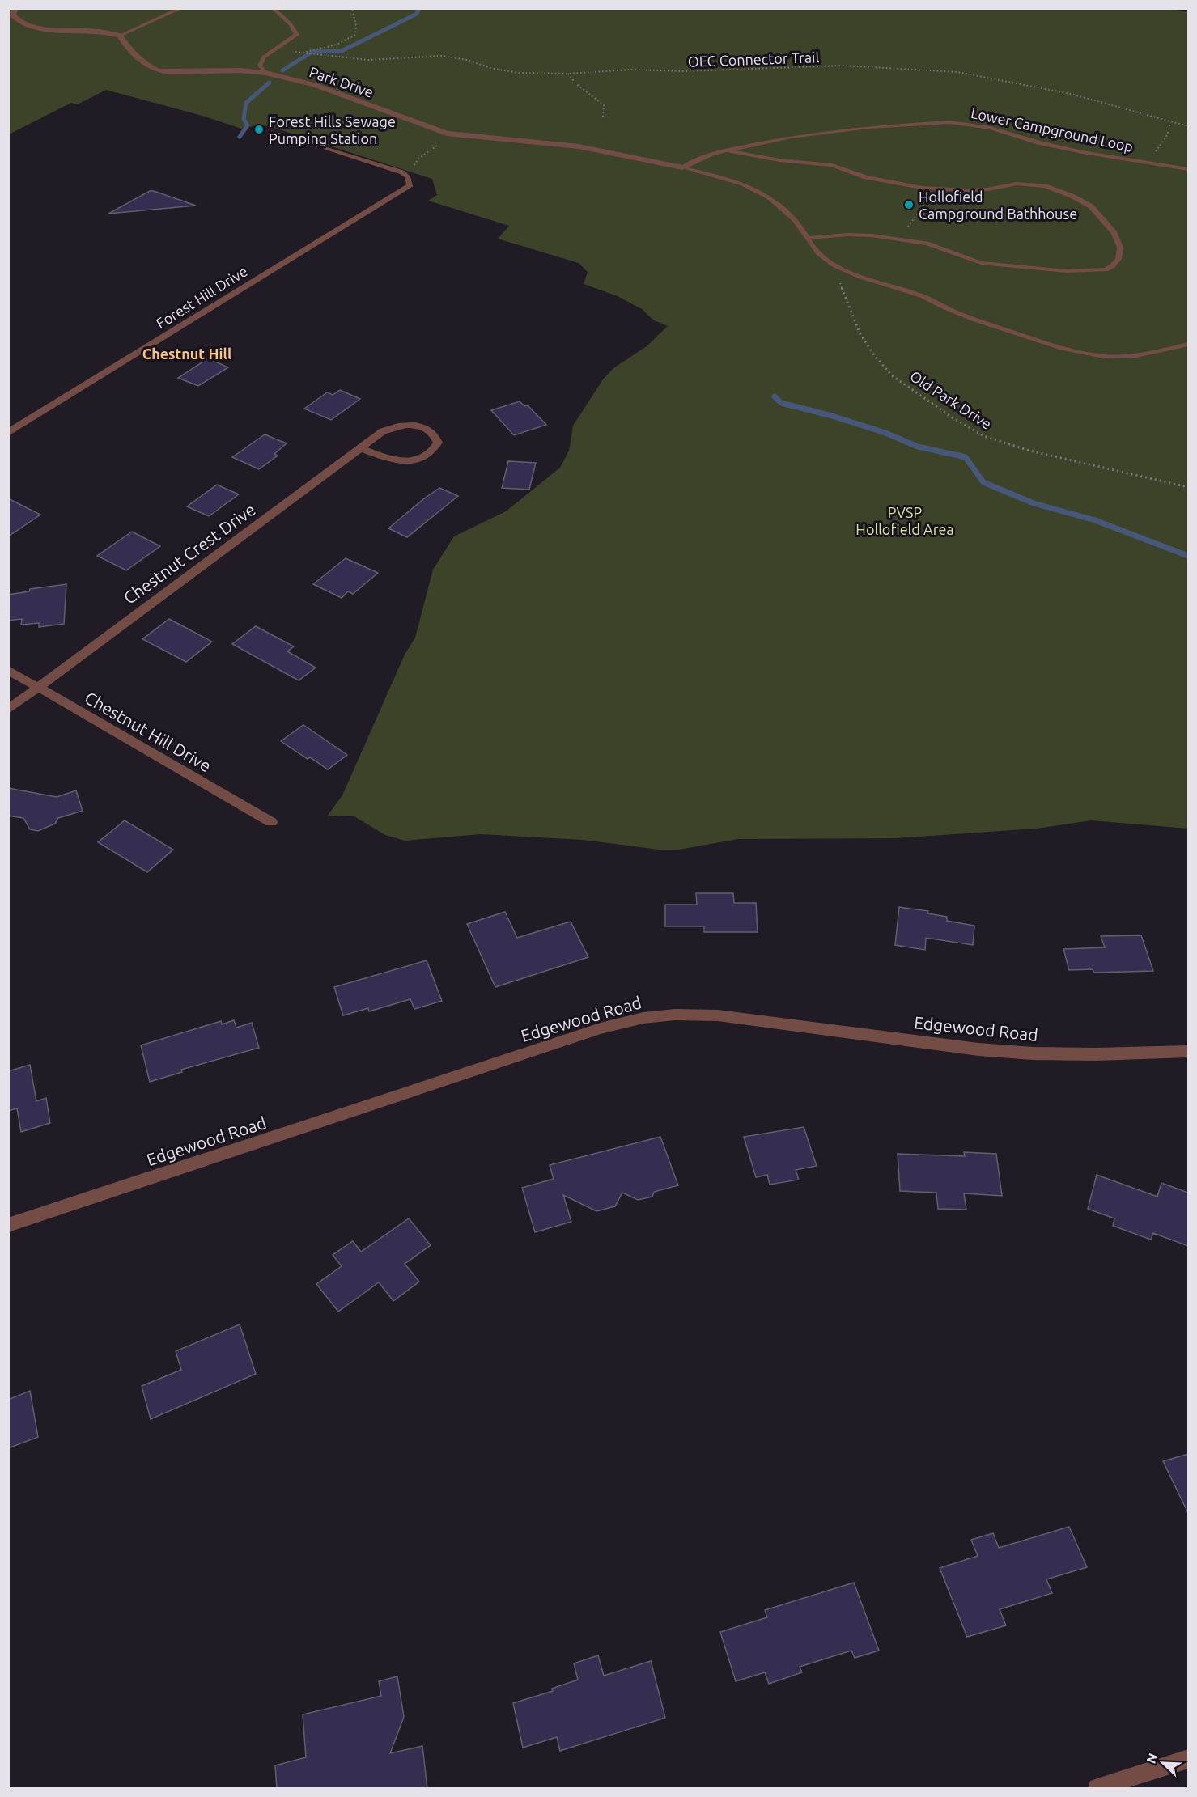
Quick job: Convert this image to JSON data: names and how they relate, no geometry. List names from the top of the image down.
{
  "streets": {
    "street": [
      "Park Drive",
      "Forest Hill Drive",
      "Chestnut Crest Drive",
      "Chestnut Hill Drive",
      "Edgewood Road"
    ],
    "lane": ["Lower Campground Loop"],
    "path": ["OEC Connector Trail", "Old Park Drive"]
  },
  "crossings": [
    ["Park Drive", "Lower Campground Loop"],
    ["Chestnut Crest Drive", "Chestnut Hill Drive"]
  ],
  "districts": ["Chestnut Hill"],
  "parks": ["PVSP Hollofield Area"],
  "places": ["Forest Hills Sewage Pumping Station", "Hollofield Campground Bathhouse"],
  "north": "top left"
}
